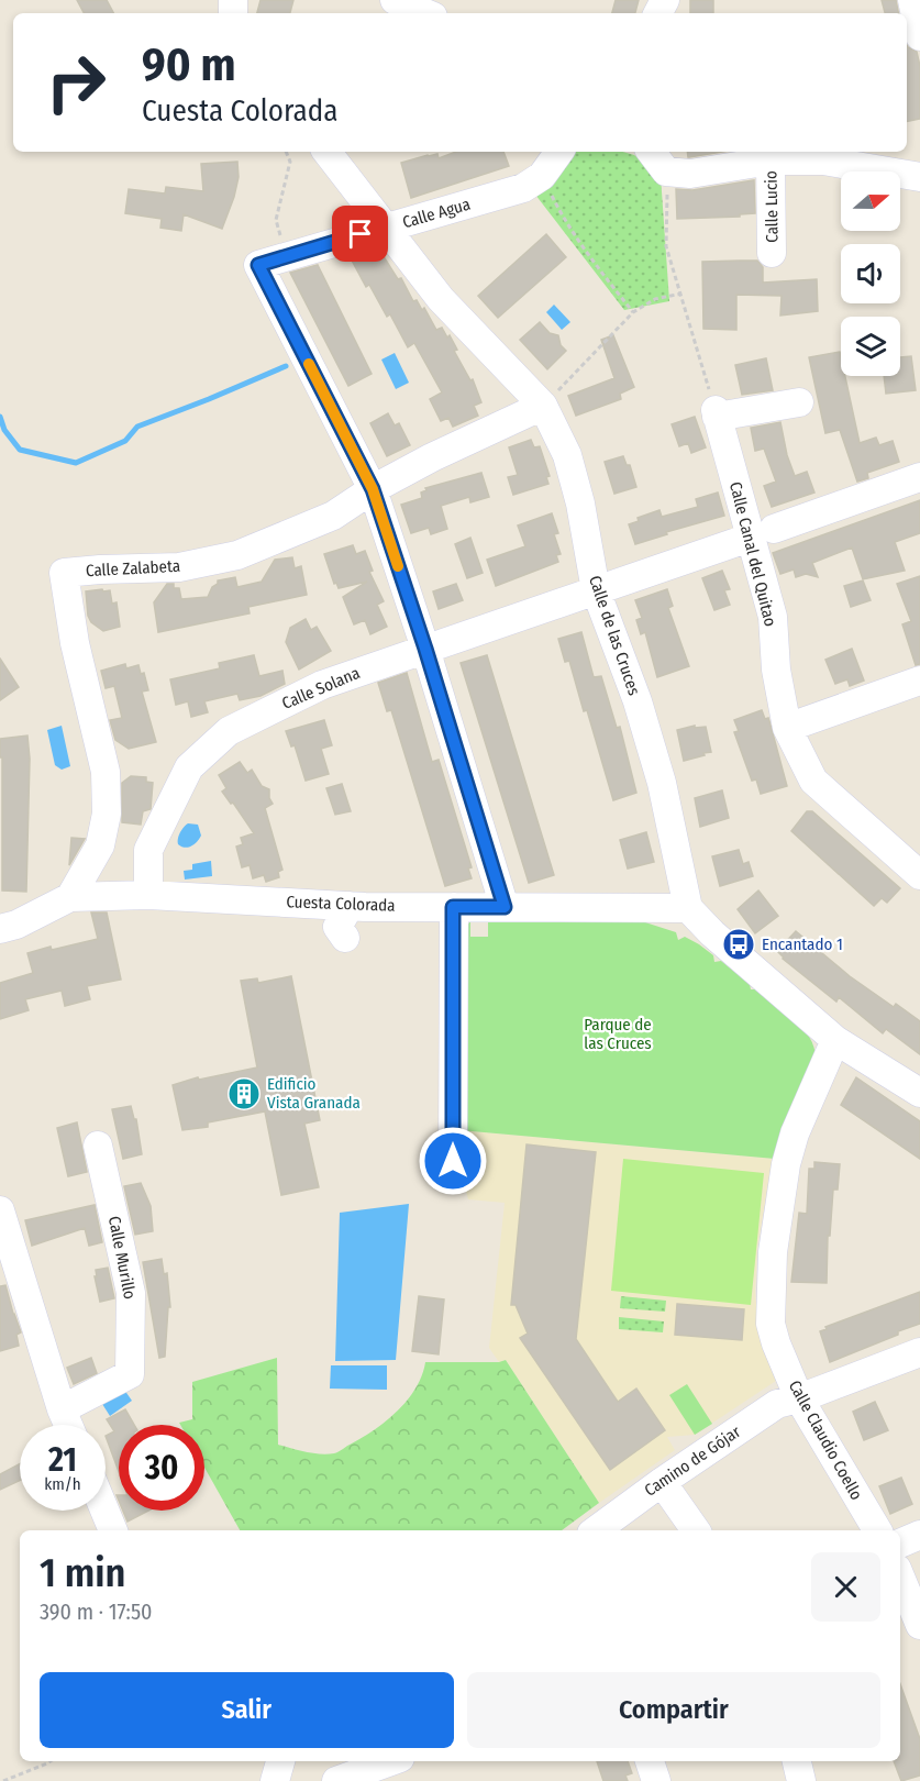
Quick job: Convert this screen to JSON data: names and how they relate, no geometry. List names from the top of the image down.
{
  "streets": {
    "street": [
      "Calle Lucio",
      "Calle Agua",
      "Calle Canal del Quitao",
      "Calle Zalabeta",
      "Calle de las Cruces",
      "Calle Solana",
      "Cuesta Colorada",
      "Calle Murillo",
      "Calle Claudio Coello",
      "Camino de Gójar"
    ]
  },
  "crossings": [
    ["Calle Agua", "Calle Zalabeta"],
    ["Calle Agua", "Calle de las Cruces"],
    ["Calle Canal del Quitao", "Calle Solana"],
    ["Calle Zalabeta", "Calle de las Cruces"],
    ["Calle Zalabeta", "Cuesta Colorada"],
    ["Calle de las Cruces", "Calle Solana"],
    ["Calle de las Cruces", "Cuesta Colorada"],
    ["Calle Solana", "Cuesta Colorada"],
    ["Calle Claudio Coello", "Camino de Gójar"]
  ],
  "parks": ["Parque de las Cruces"],
  "places": {
    "bus stop": ["Encantado 1"],
    "building": ["Edificio Vista Granada"]
  },
  "north": "right",
  "page": {
    "turn": ["90 m", "Cuesta Colorada"],
    "speed": "21 km/h",
    "limit": "30",
    "heading": ["1 min", "390 m · 17:50"],
    "buttons": ["Salir", "Compartir"]
  }
}
